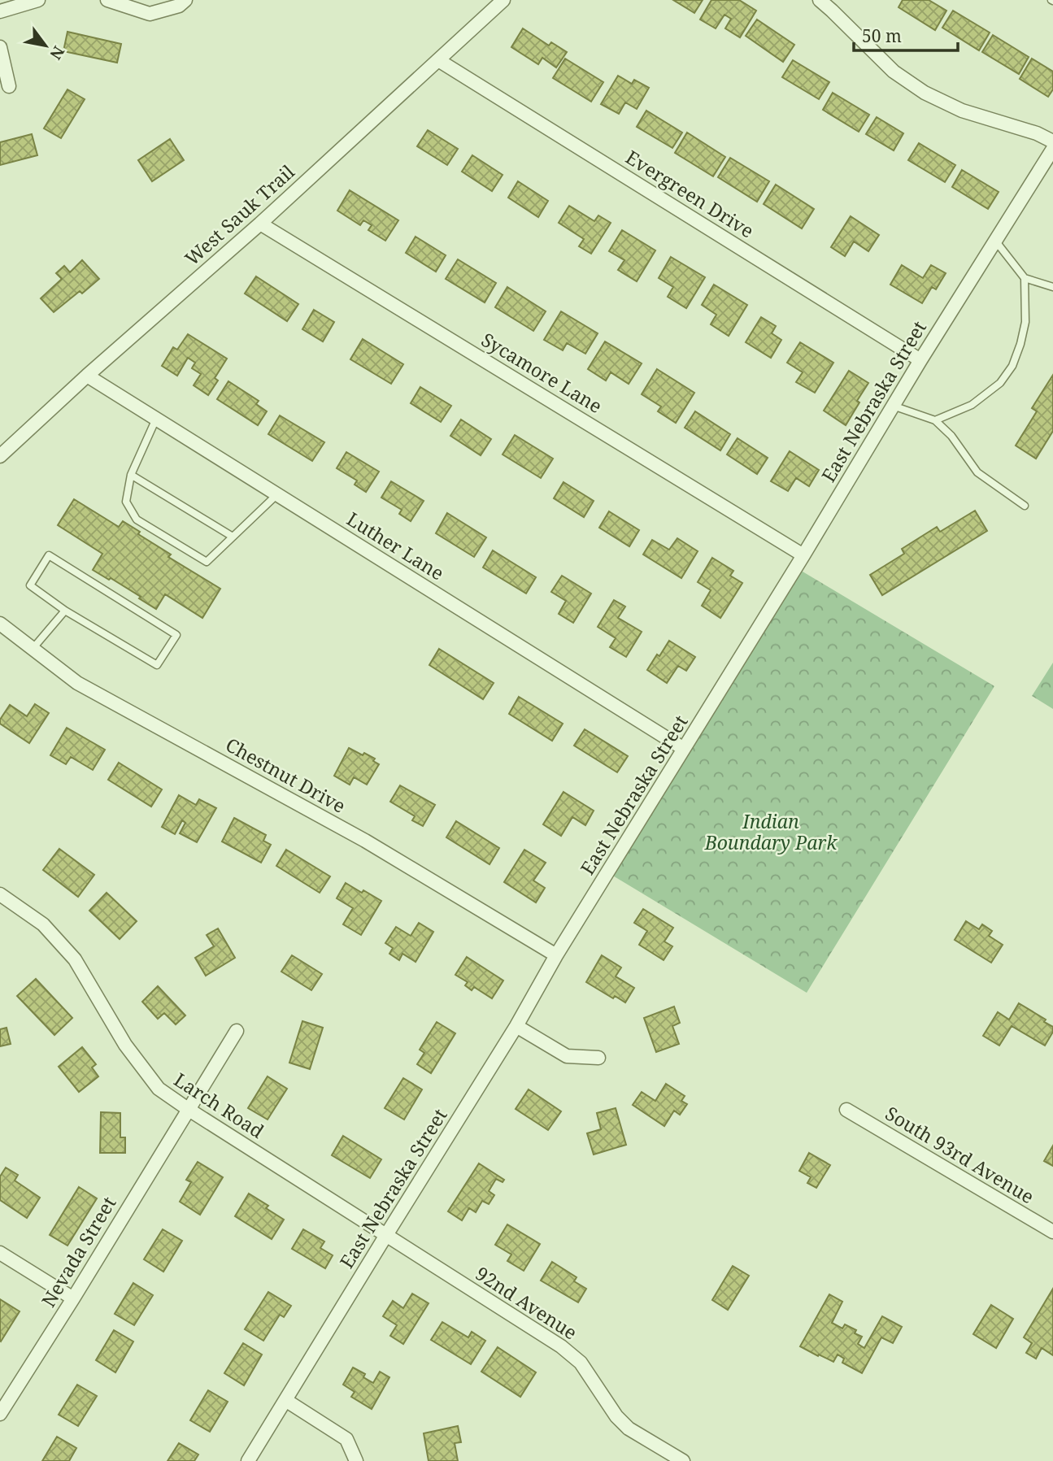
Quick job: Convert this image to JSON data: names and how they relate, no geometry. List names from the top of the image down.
{
  "streets": {
    "street": [
      "Evergreen Drive",
      "West Sauk Trail",
      "Sycamore Lane",
      "East Nebraska Street",
      "Luther Lane",
      "Chestnut Drive",
      "Larch Road",
      "South 93rd Avenue",
      "Nevada Street",
      "92nd Avenue"
    ]
  },
  "crossings": [
    ["Evergreen Drive", "West Sauk Trail"],
    ["Evergreen Drive", "East Nebraska Street"],
    ["West Sauk Trail", "Sycamore Lane"],
    ["West Sauk Trail", "Luther Lane"],
    ["Sycamore Lane", "East Nebraska Street"],
    ["East Nebraska Street", "Luther Lane"],
    ["East Nebraska Street", "Chestnut Drive"],
    ["East Nebraska Street", "Larch Road"],
    ["East Nebraska Street", "92nd Avenue"],
    ["Larch Road", "Nevada Street"],
    ["Larch Road", "92nd Avenue"]
  ],
  "parks": ["Indian Boundary Park"],
  "scale_bar": "50 m",
  "north": "bottom right"
}
